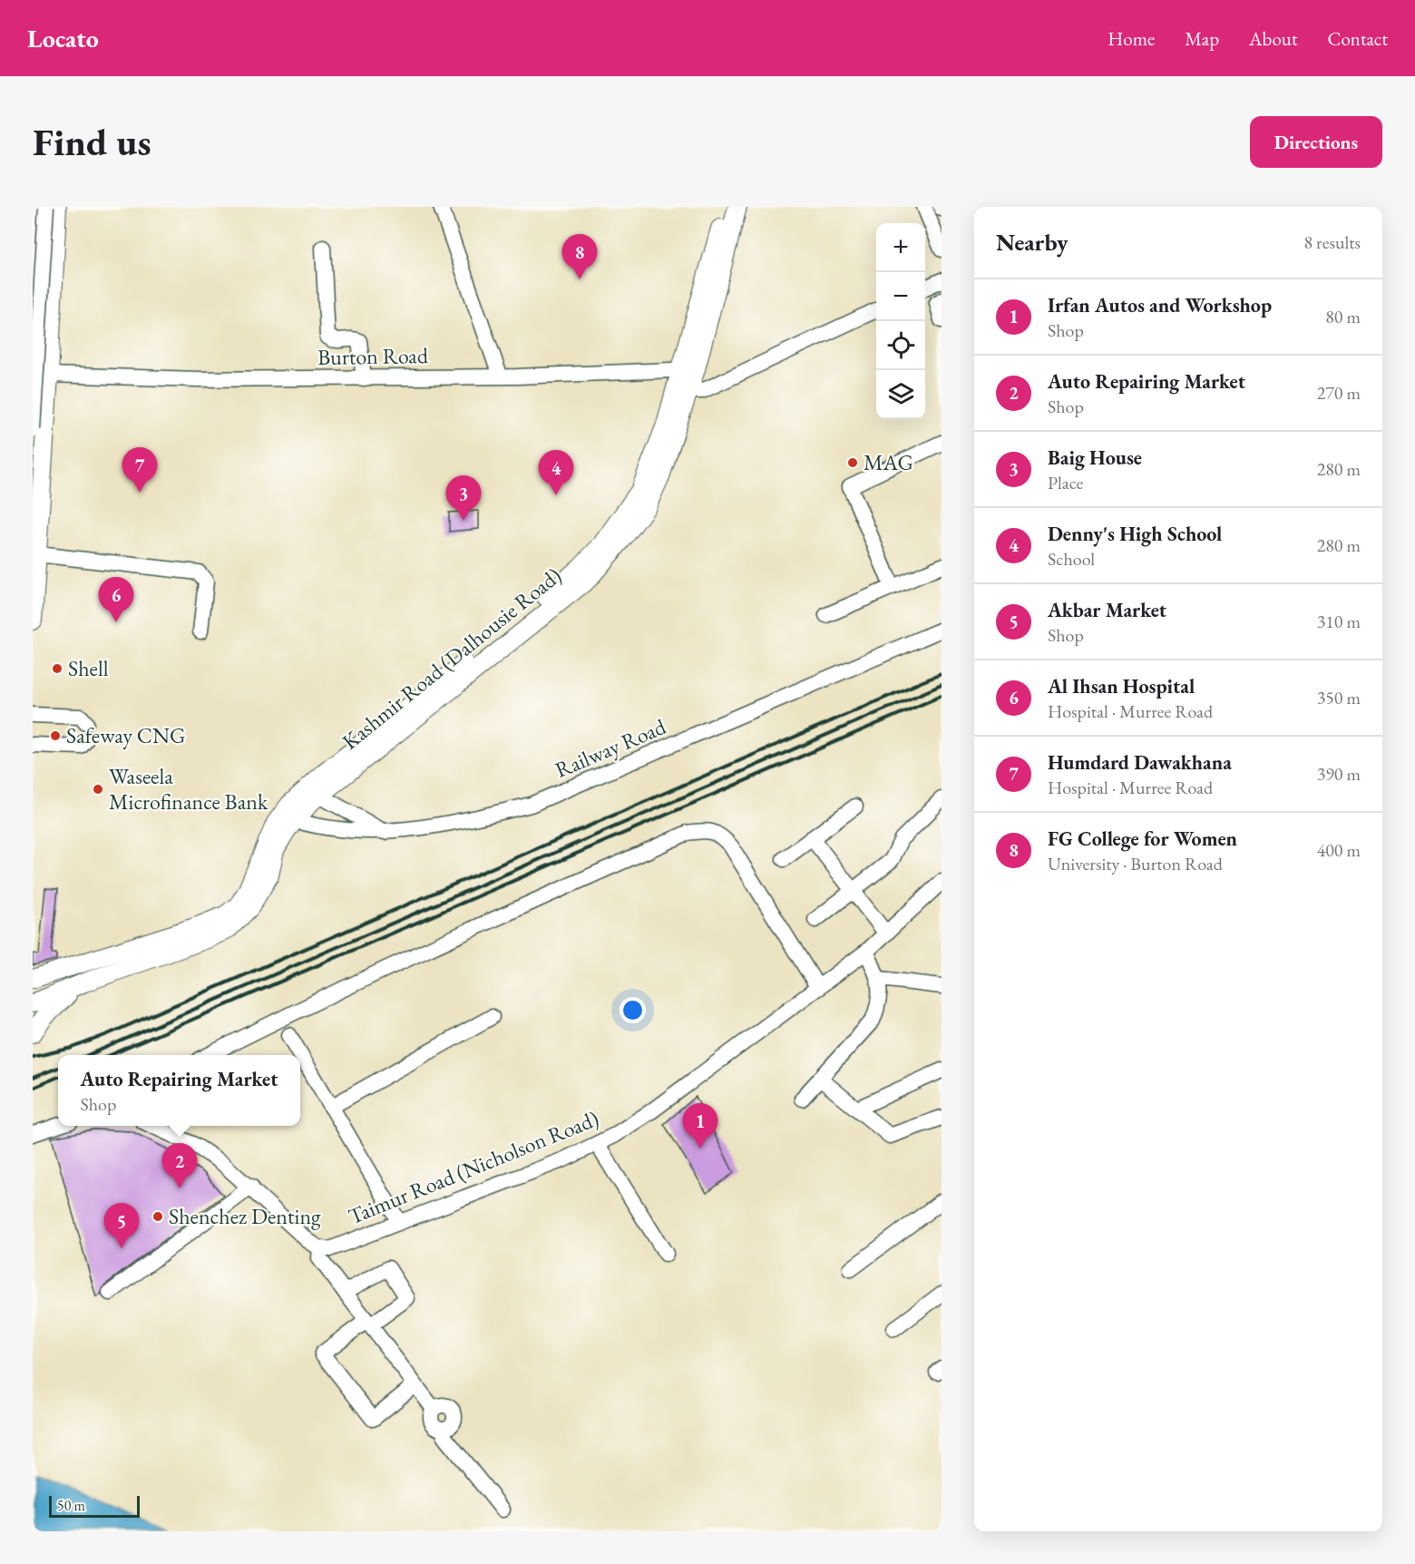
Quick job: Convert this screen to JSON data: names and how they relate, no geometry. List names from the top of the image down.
{
  "streets": {
    "main road": ["Kashmir Road (Dalhousie Road)"],
    "street": ["Burton Road", "Railway Road", "Taimur Road (Nicholson Road)"]
  },
  "crossings": [
    ["Burton Road", "Kashmir Road (Dalhousie Road)"],
    ["Kashmir Road (Dalhousie Road)", "Railway Road"]
  ],
  "places": [
    "MAG",
    "Shell",
    "Safeway CNG",
    "Waseela Microfinance Bank",
    "Shenchez Denting"
  ],
  "scale_bar": "50 m",
  "page": {
    "header": "Locato",
    "nav": [
      "Home",
      "Map",
      "About",
      "Contact"
    ],
    "buttons": "Directions",
    "title": "Find us",
    "heading": ["Nearby", "8 results"],
    "map_buttons": ["+", "−"],
    "pins": [
      "8",
      "7",
      "4",
      "3",
      "6",
      "1",
      "2",
      "5"
    ],
    "list": [
      {
        "mark": "1",
        "name": "Irfan Autos and Workshop",
        "note": "Shop",
        "value": "80 m"
      },
      {
        "mark": "2",
        "name": "Auto Repairing Market",
        "note": "Shop",
        "value": "270 m"
      },
      {
        "mark": "3",
        "name": "Baig House",
        "note": "Place",
        "value": "280 m"
      },
      {
        "mark": "4",
        "name": "Denny's High School",
        "note": "School",
        "value": "280 m"
      },
      {
        "mark": "5",
        "name": "Akbar Market",
        "note": "Shop",
        "value": "310 m"
      },
      {
        "mark": "6",
        "name": "Al Ihsan Hospital",
        "note": "Hospital · Murree Road",
        "value": "350 m"
      },
      {
        "mark": "7",
        "name": "Humdard Dawakhana",
        "note": "Hospital · Murree Road",
        "value": "390 m"
      },
      {
        "mark": "8",
        "name": "FG College for Women",
        "note": "University · Burton Road",
        "value": "400 m"
      }
    ],
    "popup": ["Auto Repairing Market", "Shop"],
    "scale": "50 m"
  }
}
